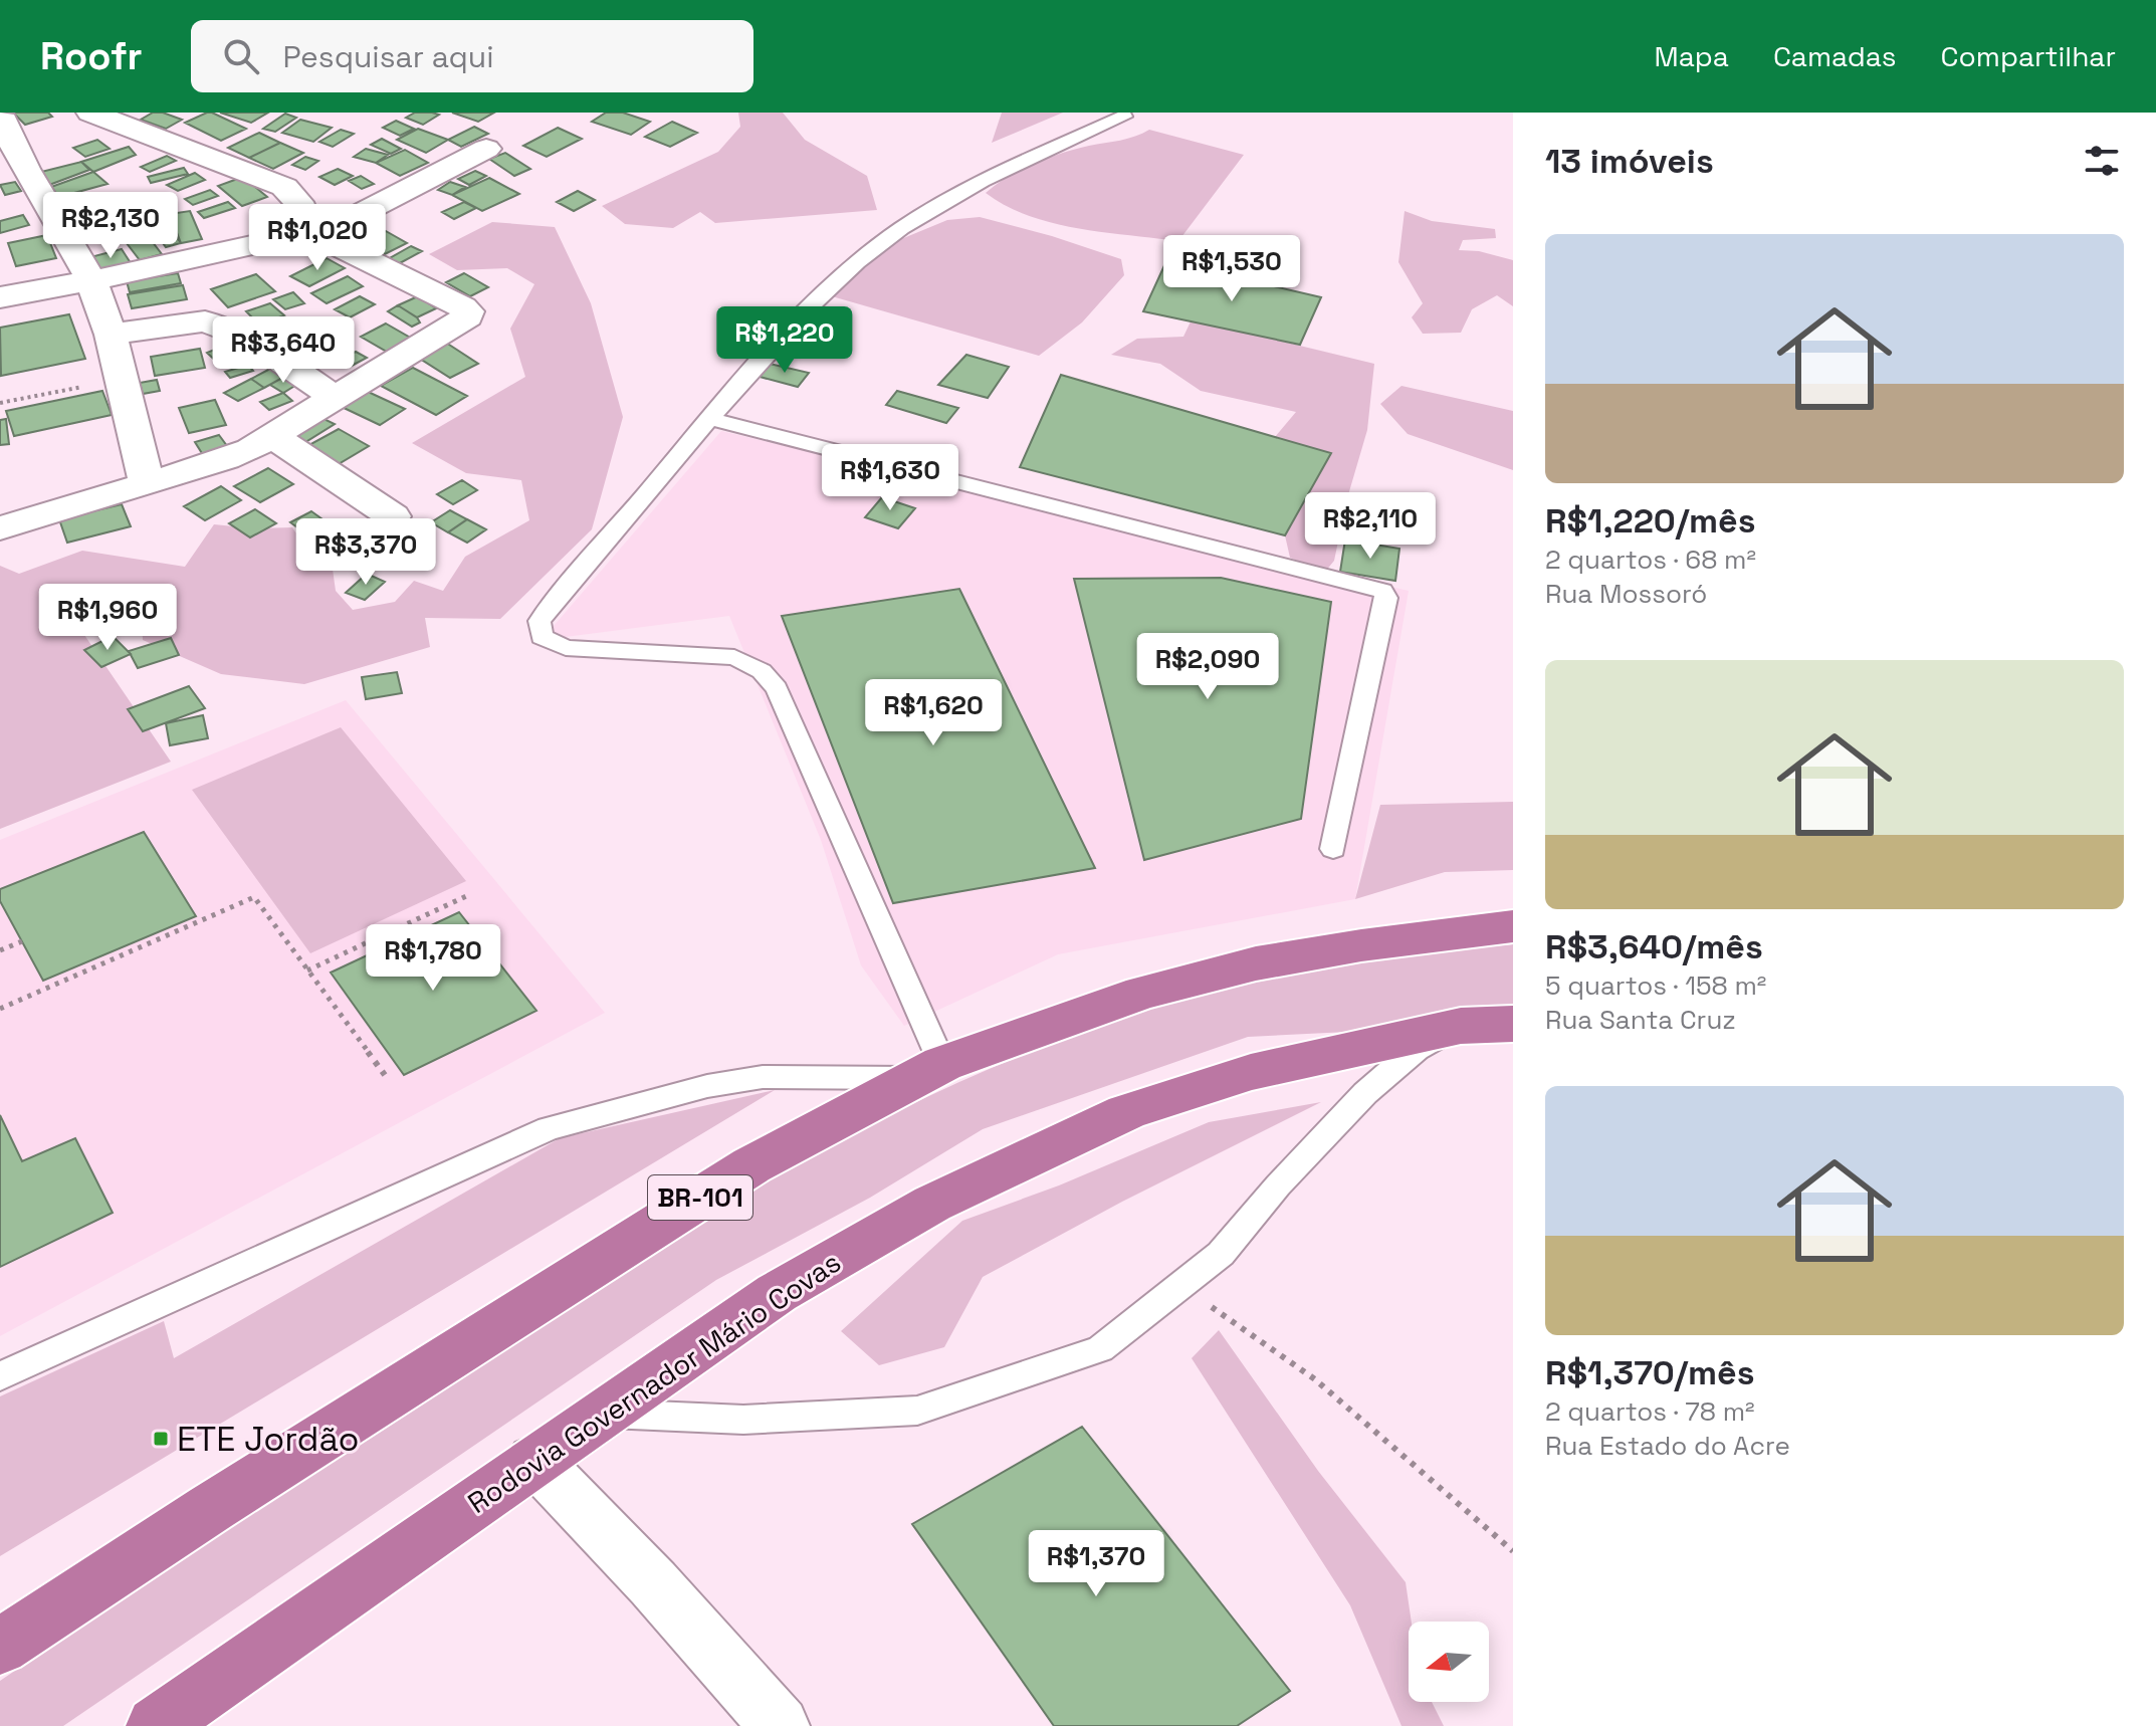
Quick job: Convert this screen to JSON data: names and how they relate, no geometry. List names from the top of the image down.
{
  "streets": {
    "highway": ["BR-101", "Rodovia Governador Mário Covas"]
  },
  "places": {
    "transit": ["ETE Jordão"]
  },
  "north": "left",
  "page": {
    "header": "Roofr",
    "search": "Pesquisar aqui",
    "nav": ["Mapa", "Camadas", "Compartilhar"],
    "heading": "13 imóveis",
    "price": [
      "R$2,130",
      "R$1,020",
      "R$1,530",
      "R$1,220",
      "R$3,640",
      "R$1,630",
      "R$2,110",
      "R$3,370",
      "R$1,960",
      "R$2,090",
      "R$1,620",
      "R$1,780",
      "R$1,370"
    ],
    "list": [
      {
        "name": "R$1,220/mês",
        "note": "2 quartos · 68 m² · Rua Mossoró"
      },
      {
        "name": "R$3,640/mês",
        "note": "5 quartos · 158 m² · Rua Santa Cruz"
      },
      {
        "name": "R$1,370/mês",
        "note": "2 quartos · 78 m² · Rua Estado do Acre"
      }
    ]
  }
}
